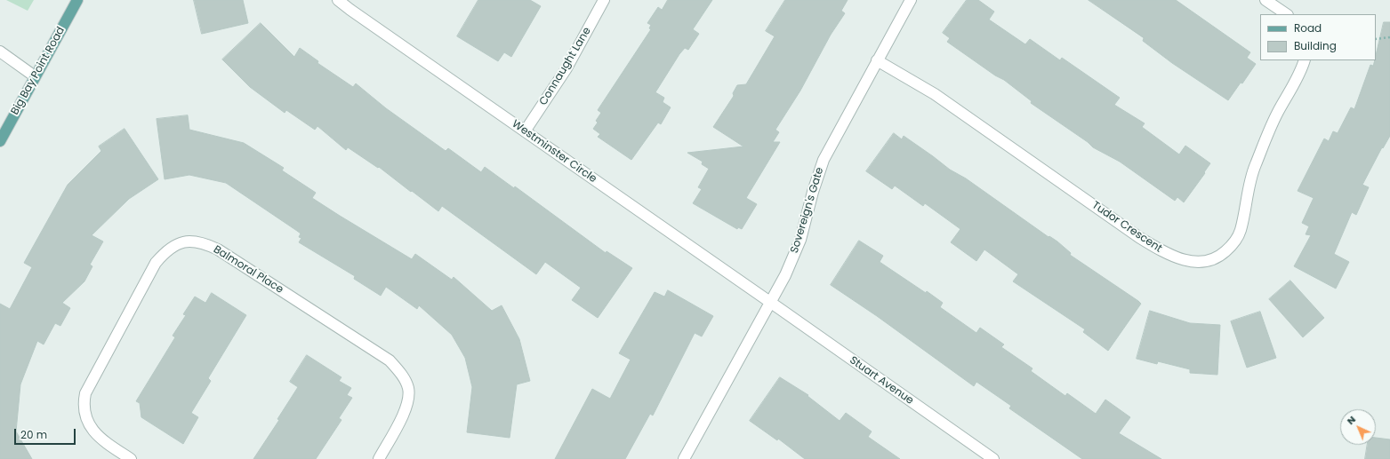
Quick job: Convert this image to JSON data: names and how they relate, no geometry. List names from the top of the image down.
{
  "streets": {
    "main road": ["Big Bay Point Road"],
    "street": [
      "Connaught Lane",
      "Westminster Circle",
      "Sovereign's Gate",
      "Tudor Crescent",
      "Balmoral Place",
      "Stuart Avenue"
    ]
  },
  "crossings": [
    ["Connaught Lane", "Westminster Circle"],
    ["Westminster Circle", "Sovereign's Gate"],
    ["Westminster Circle", "Stuart Avenue"],
    ["Sovereign's Gate", "Tudor Crescent"],
    ["Sovereign's Gate", "Stuart Avenue"]
  ],
  "legend": ["Road", "Building"],
  "scale_bar": "20 m",
  "north": "top left"
}
